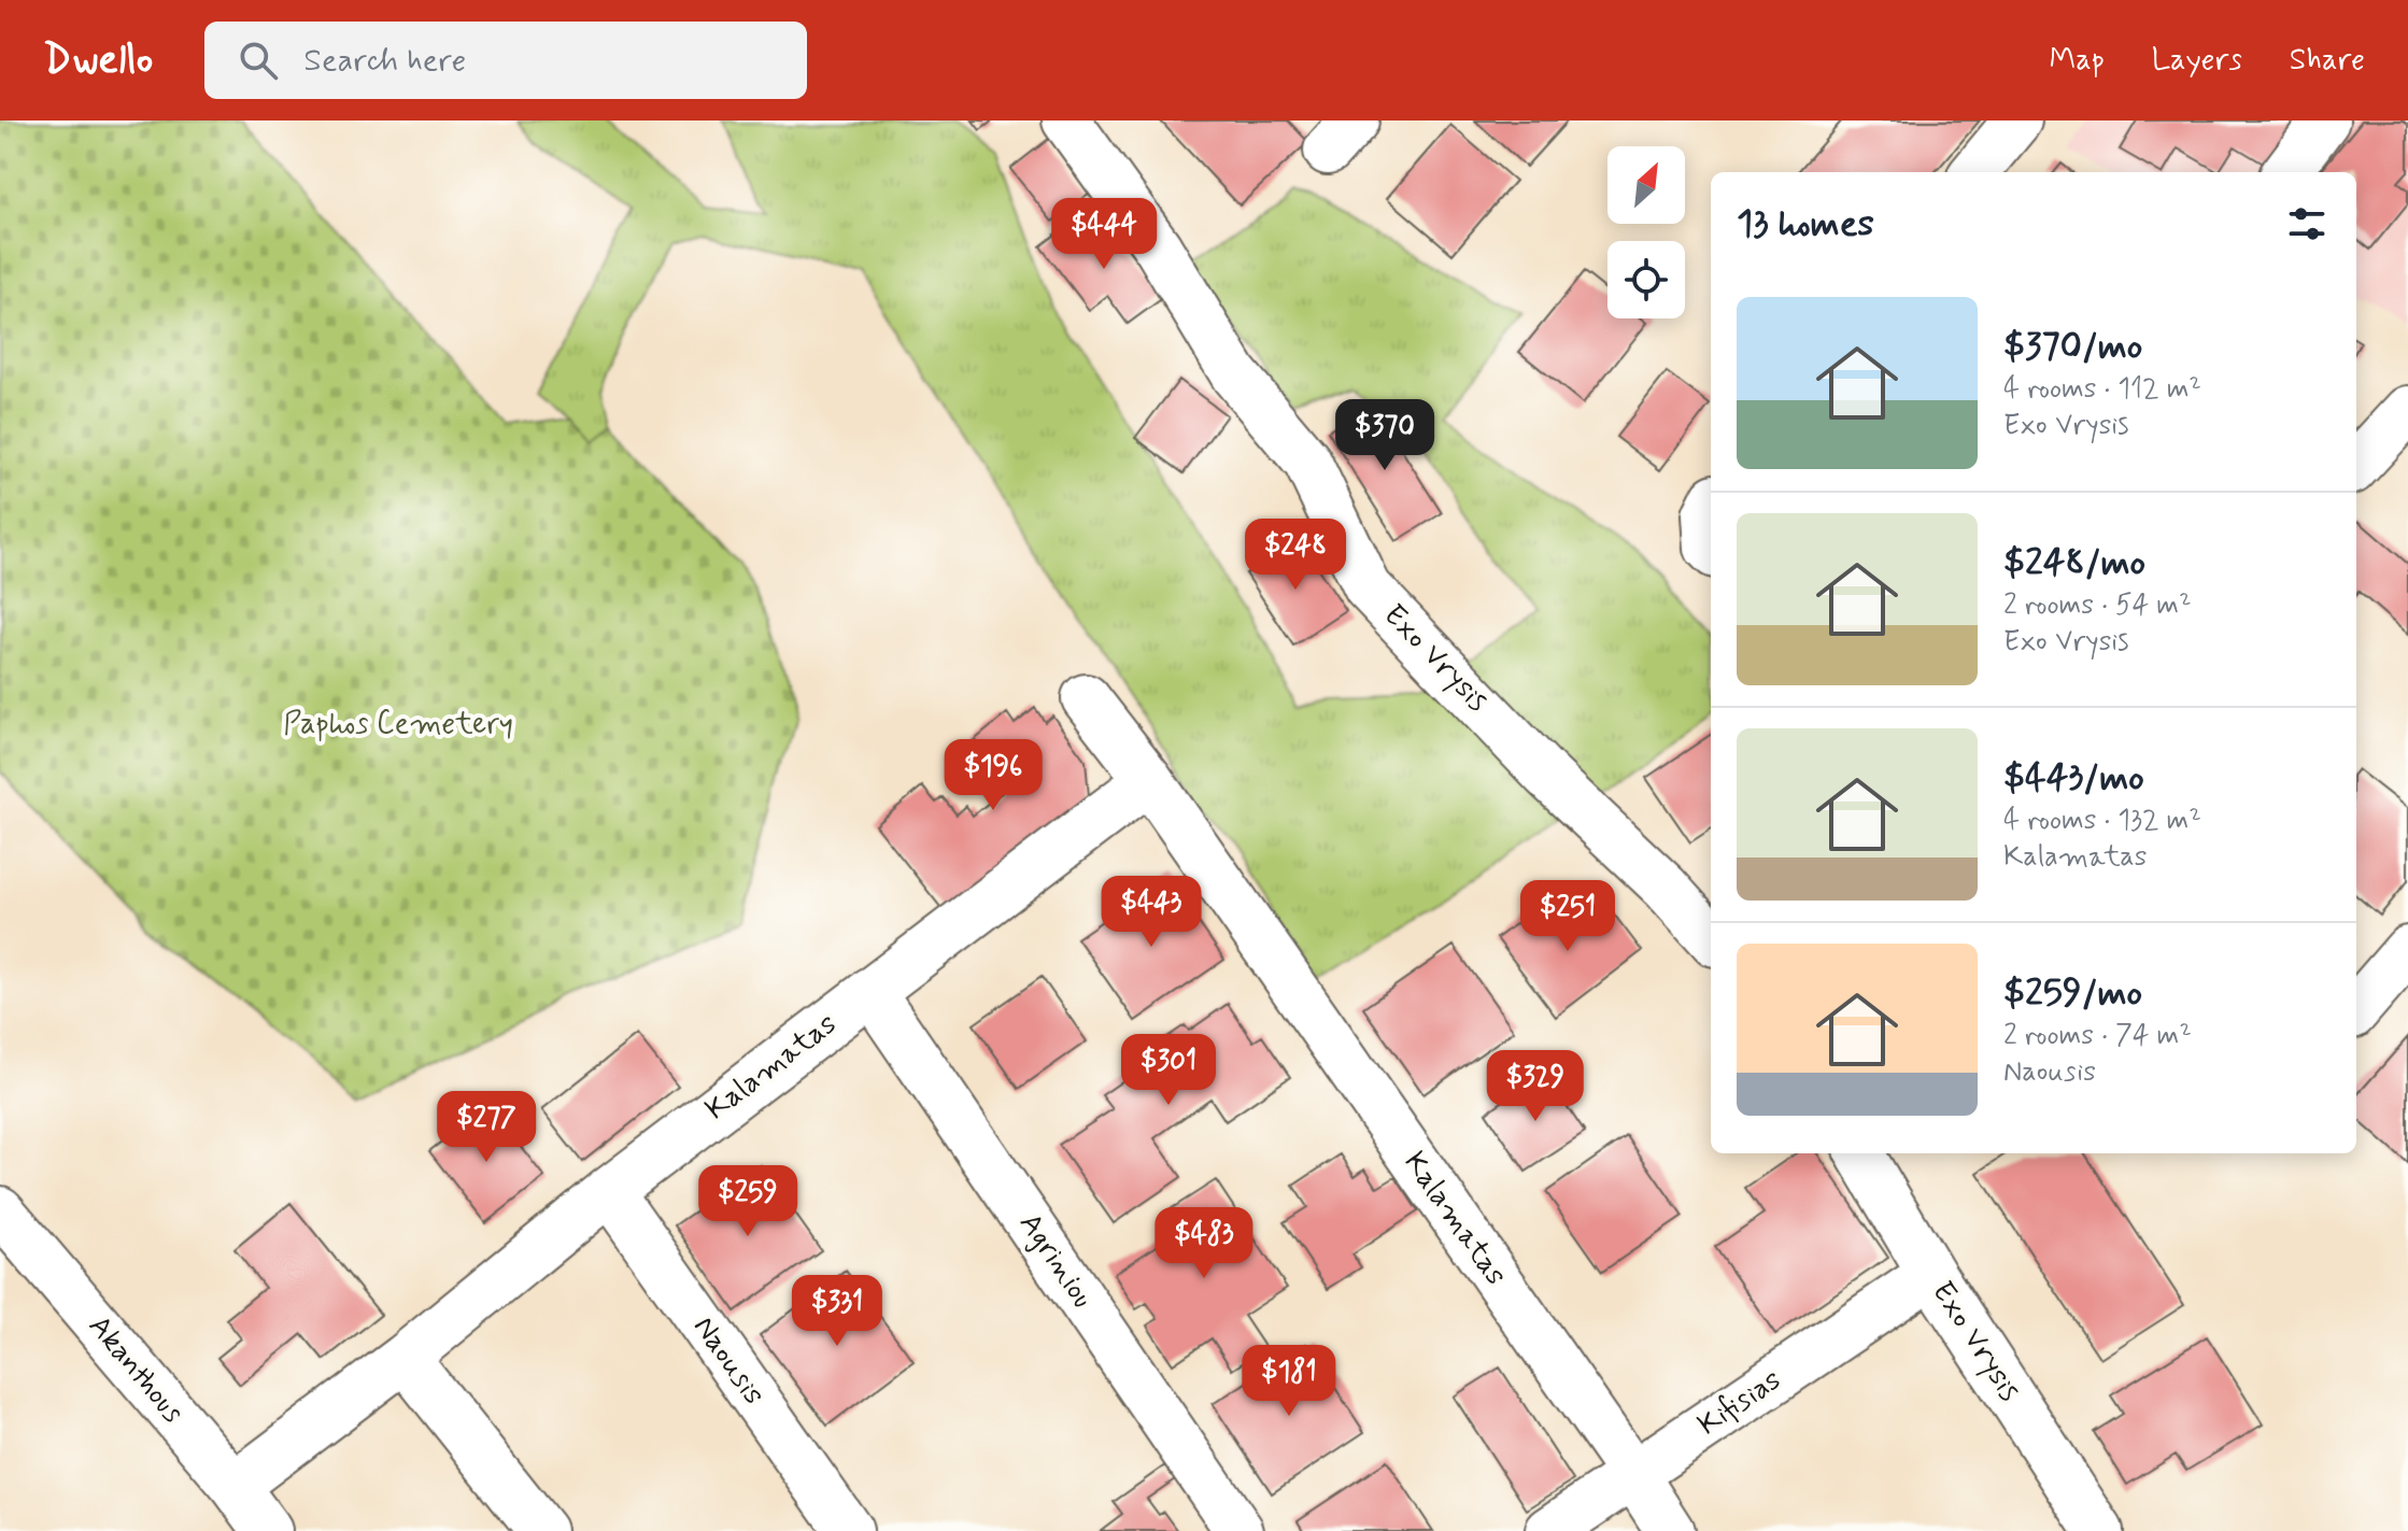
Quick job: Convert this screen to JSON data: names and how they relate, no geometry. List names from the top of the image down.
{
  "streets": {
    "street": [
      "Exo Vrysis",
      "Kalamatas",
      "Agriniou",
      "Naousis",
      "Akanthous",
      "Kifisias"
    ]
  },
  "crossings": [
    ["Exo Vrysis", "Kifisias"],
    ["Kalamatas", "Agriniou"],
    ["Kalamatas", "Naousis"],
    ["Kalamatas", "Akanthous"],
    ["Kalamatas", "Kifisias"]
  ],
  "parks": ["Paphos Cemetery"],
  "north": "top right",
  "page": {
    "header": "Dwello",
    "search": "Search here",
    "nav": ["Map", "Layers", "Share"],
    "heading": "13 homes",
    "price": [
      "$444",
      "$370",
      "$248",
      "$196",
      "$443",
      "$251",
      "$301",
      "$329",
      "$277",
      "$259",
      "$483",
      "$331",
      "$181"
    ],
    "list": [
      {
        "name": "$370/mo",
        "note": "4 rooms · 112 m² · Exo Vrysis"
      },
      {
        "name": "$248/mo",
        "note": "2 rooms · 54 m² · Exo Vrysis"
      },
      {
        "name": "$443/mo",
        "note": "4 rooms · 132 m² · Kalamatas"
      },
      {
        "name": "$259/mo",
        "note": "2 rooms · 74 m² · Naousis"
      }
    ]
  }
}
